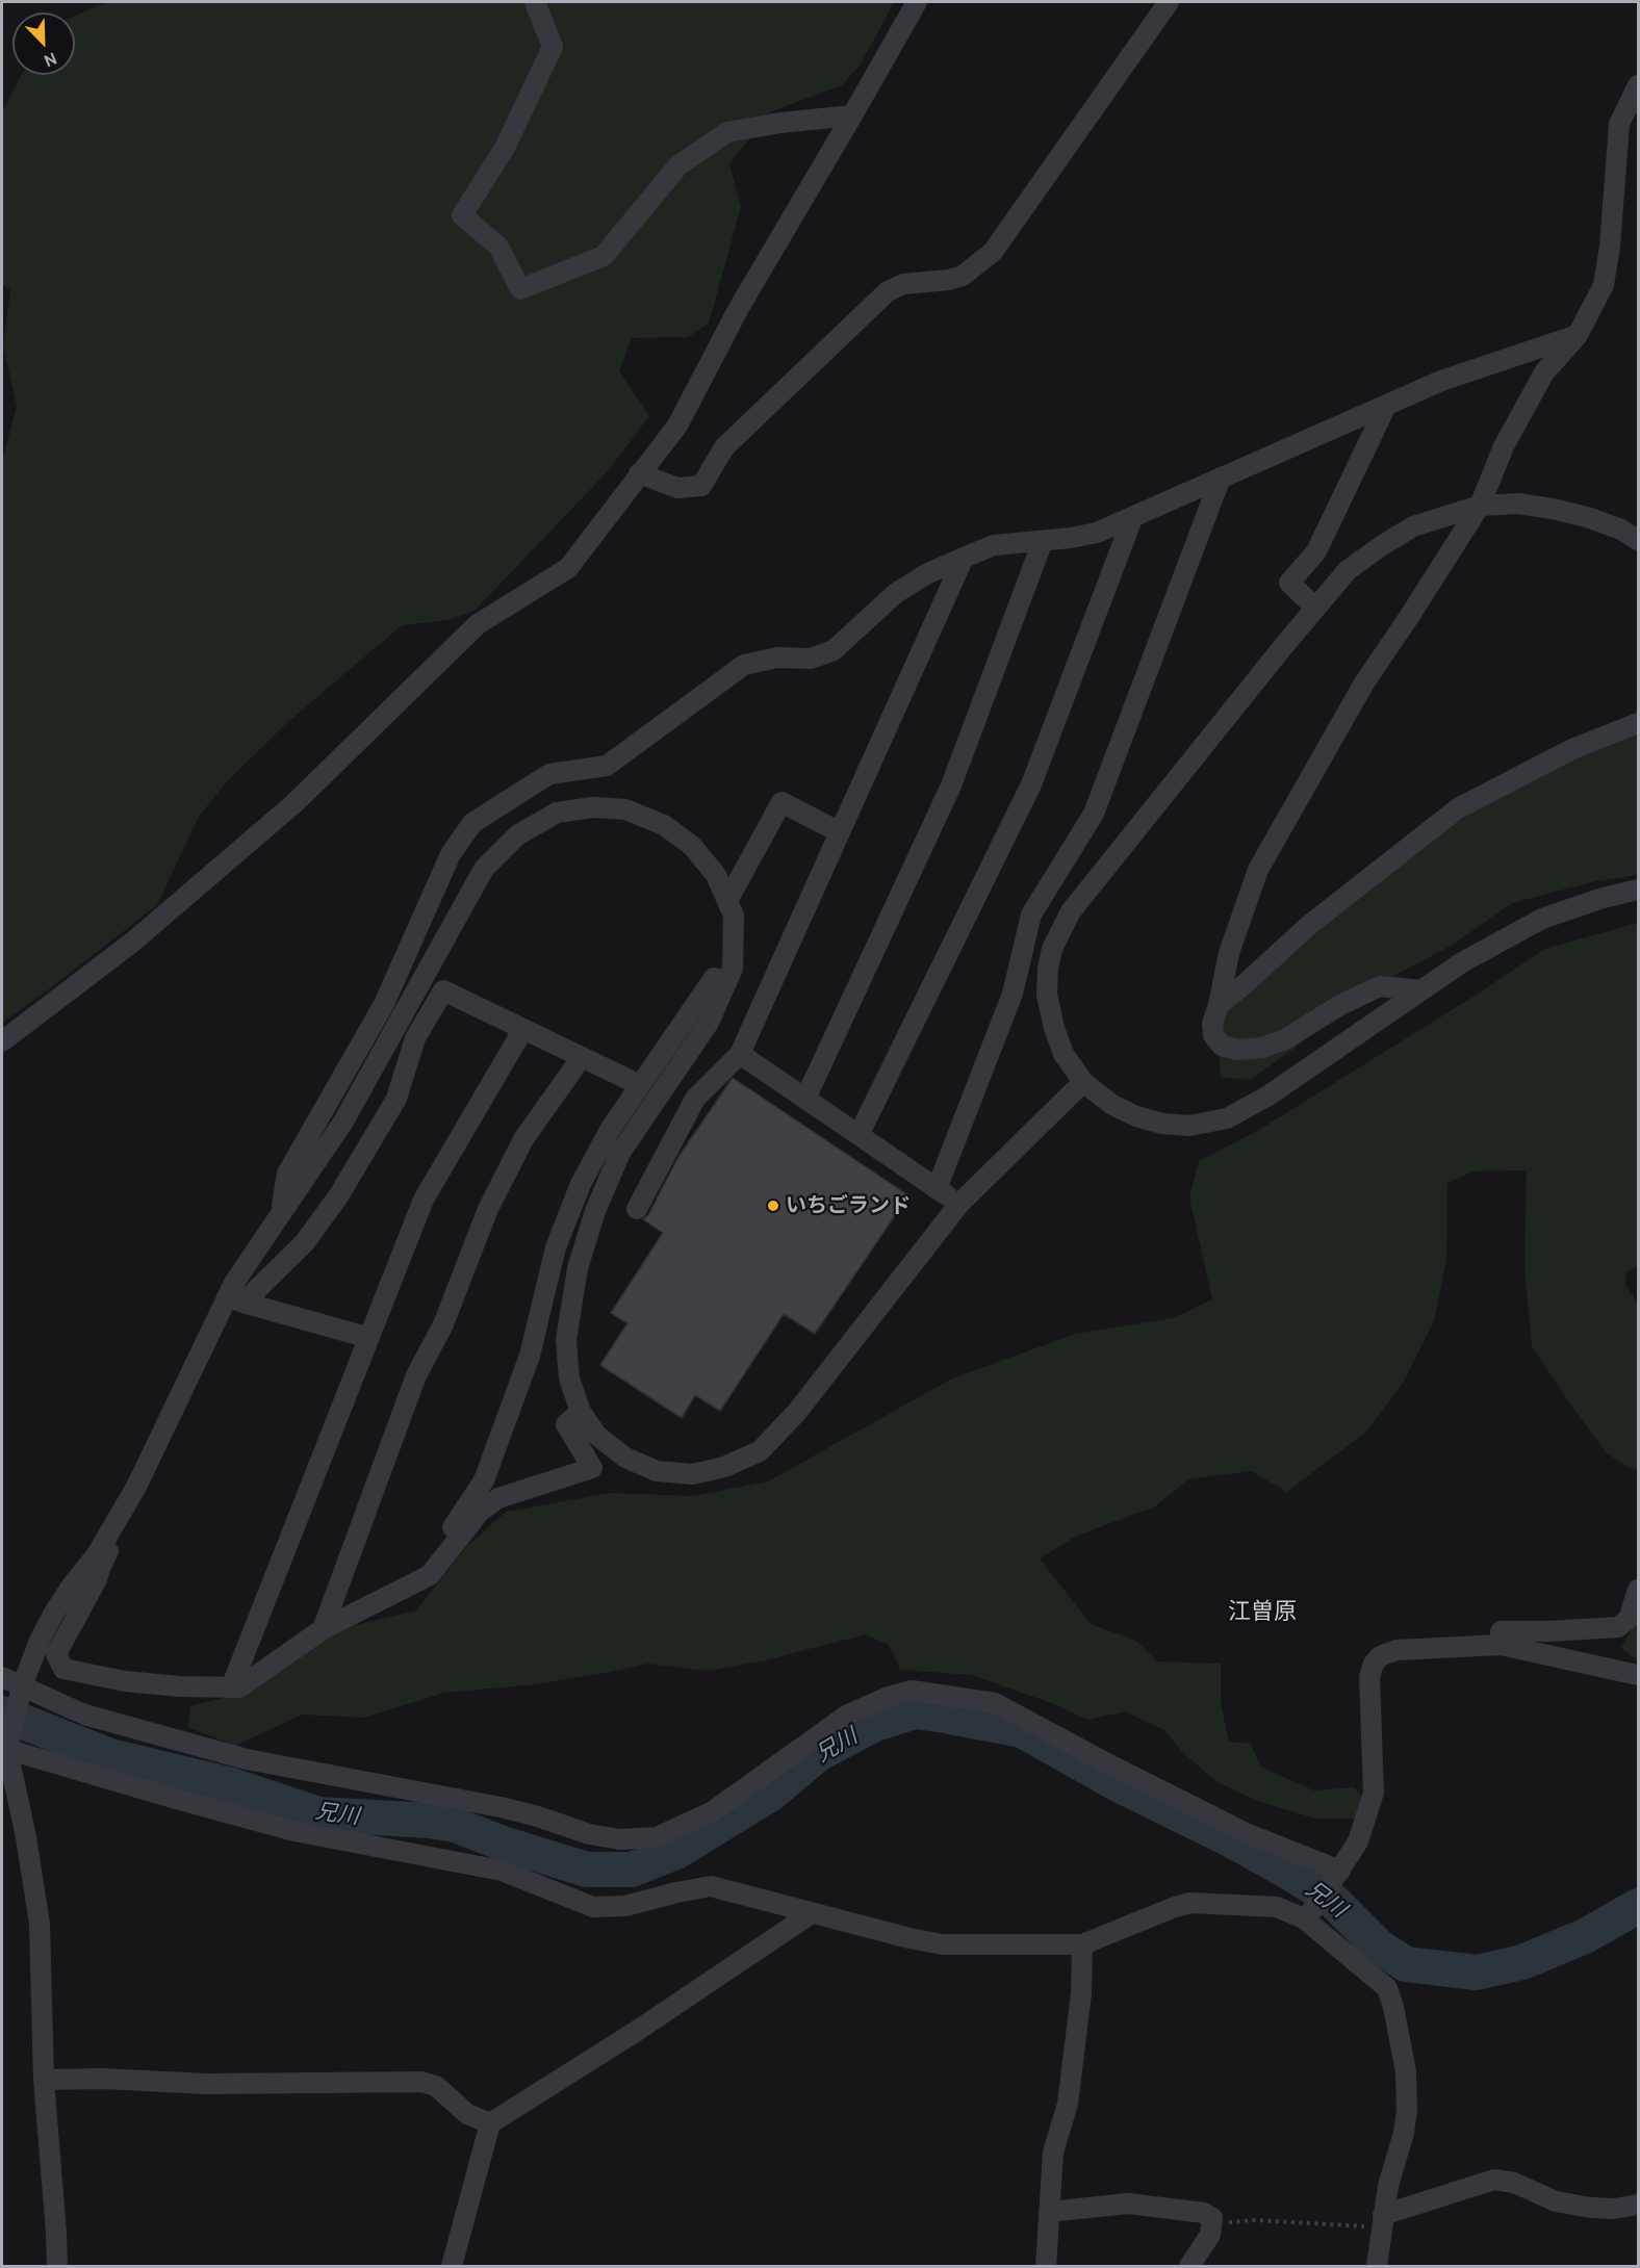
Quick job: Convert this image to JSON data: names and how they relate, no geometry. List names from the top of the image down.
{
  "districts": ["江曽原"],
  "water": ["兄川"],
  "places": ["いちごランド"],
  "north": "bottom right"
}
